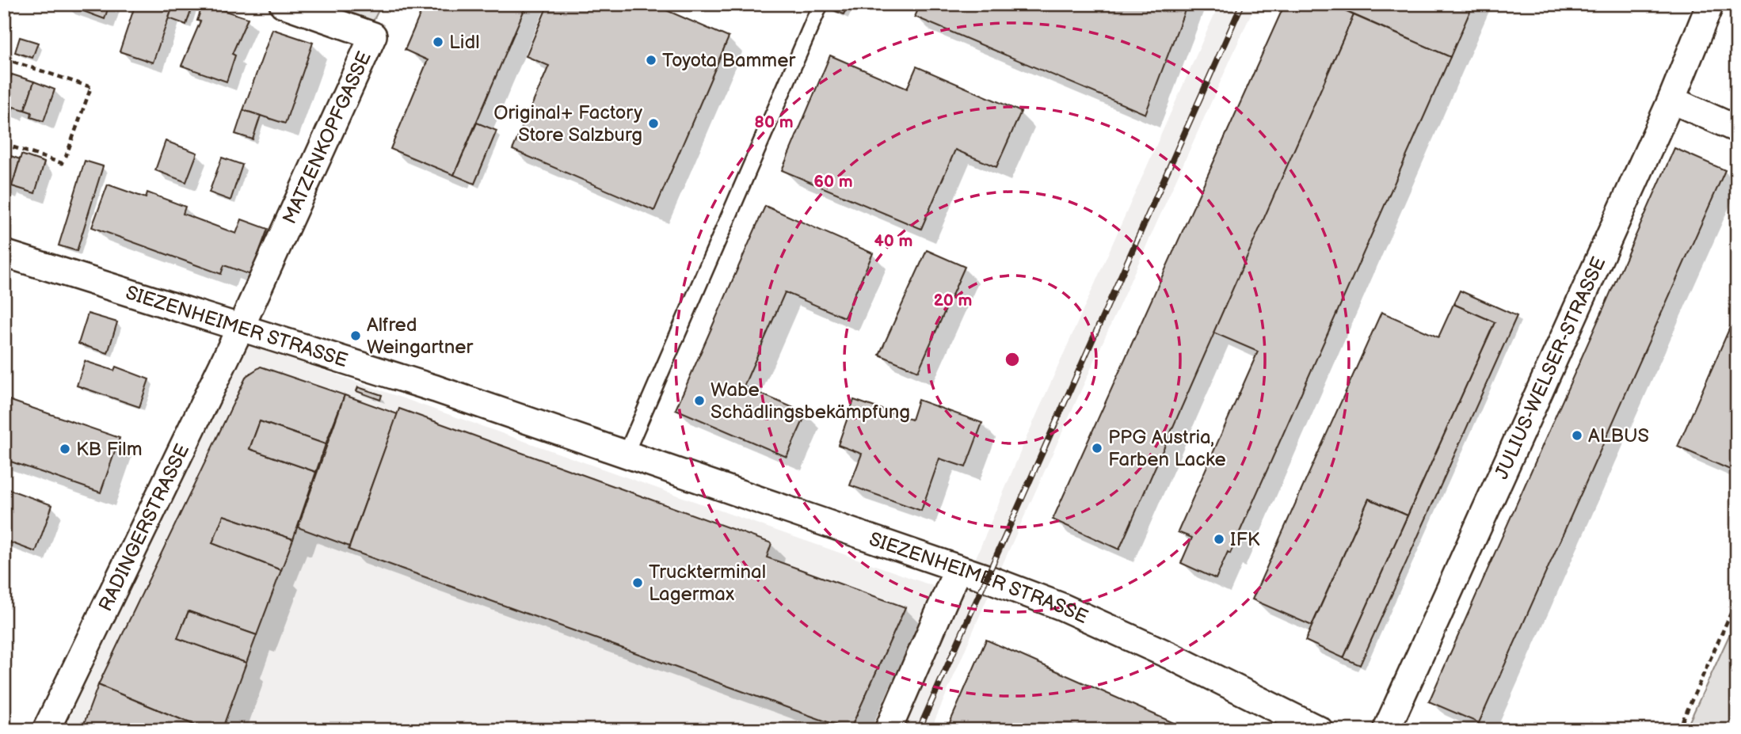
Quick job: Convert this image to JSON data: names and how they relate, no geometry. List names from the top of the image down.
{
  "streets": {
    "street": [
      "MATZENKOPFGASSE",
      "SIEZENHEIMER STRASSE",
      "JULIUS-WELSER-STRASSE",
      "RADINGERSTRASSE"
    ]
  },
  "crossings": [
    ["MATZENKOPFGASSE", "SIEZENHEIMER STRASSE"],
    ["MATZENKOPFGASSE", "RADINGERSTRASSE"],
    ["SIEZENHEIMER STRASSE", "RADINGERSTRASSE"]
  ],
  "places": [
    "Lidl",
    "Toyota Bammer",
    "Original+ Factory Store Salzburg",
    "Alfred Weingartner",
    "Wabe Schädlingsbekämpfung",
    "ALBUS",
    "PPG Austria, Farben Lacke",
    "KB Film",
    "IFK",
    "Truckterminal Lagermax"
  ],
  "rings": [
    "80 m",
    "60 m",
    "40 m",
    "20 m"
  ]
}
